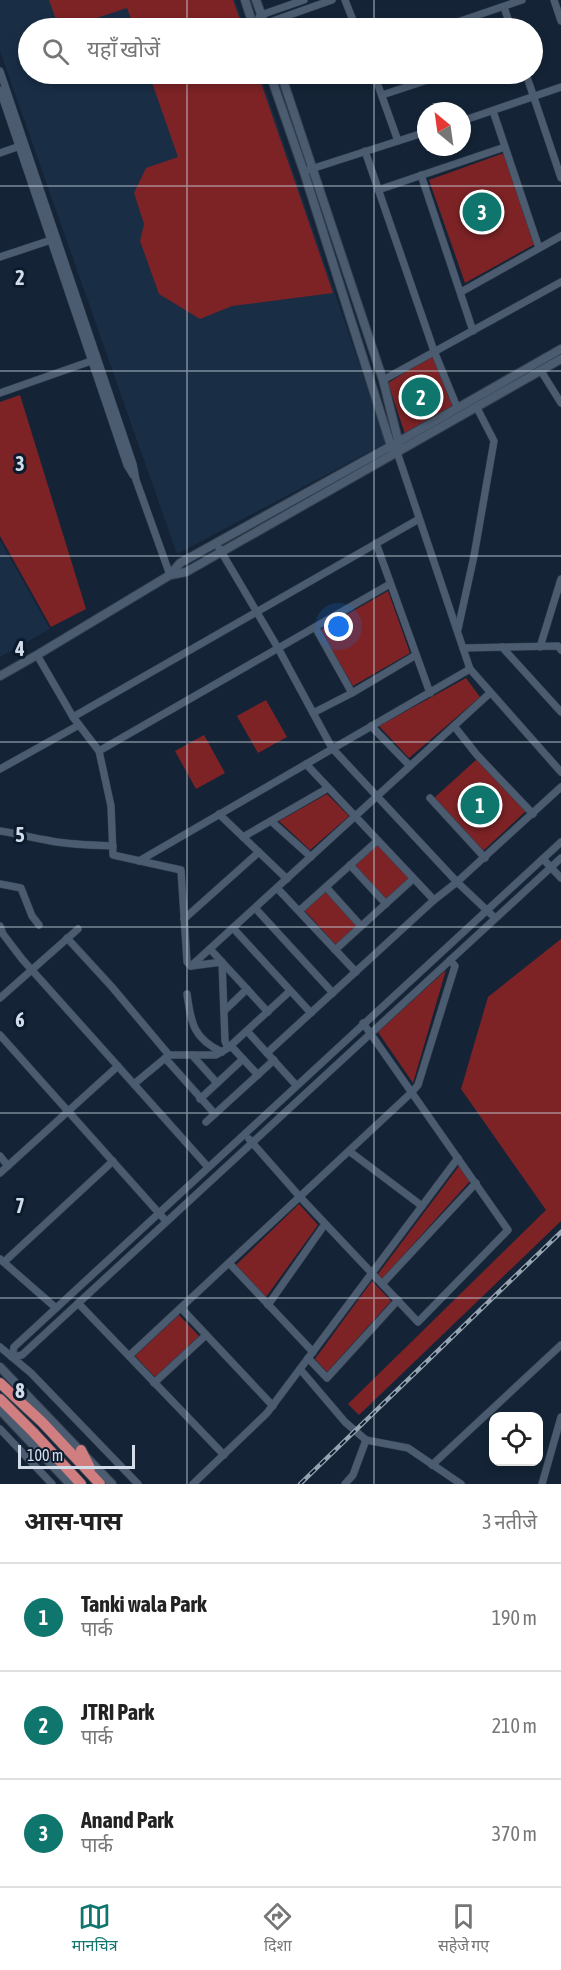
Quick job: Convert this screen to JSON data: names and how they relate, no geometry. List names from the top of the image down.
{
  "scale_bar": "100 m",
  "north": "top left",
  "page": {
    "search": "यहाँ खोजें",
    "pins": ["3", "2", "1"],
    "scale": "100 m",
    "heading": ["आस-पास", "3 नतीजे"],
    "list": [
      {
        "mark": "1",
        "name": "Tanki wala Park",
        "note": "पार्क",
        "value": "190 m"
      },
      {
        "mark": "2",
        "name": "JTRI Park",
        "note": "पार्क",
        "value": "210 m"
      },
      {
        "mark": "3",
        "name": "Anand Park",
        "note": "पार्क",
        "value": "370 m"
      }
    ],
    "nav": ["मानचित्र", "दिशा", "सहेजे गए"]
  },
  "grid": {
    "rows": [
      "2",
      "3",
      "4",
      "5",
      "6",
      "7",
      "8"
    ]
  }
}
